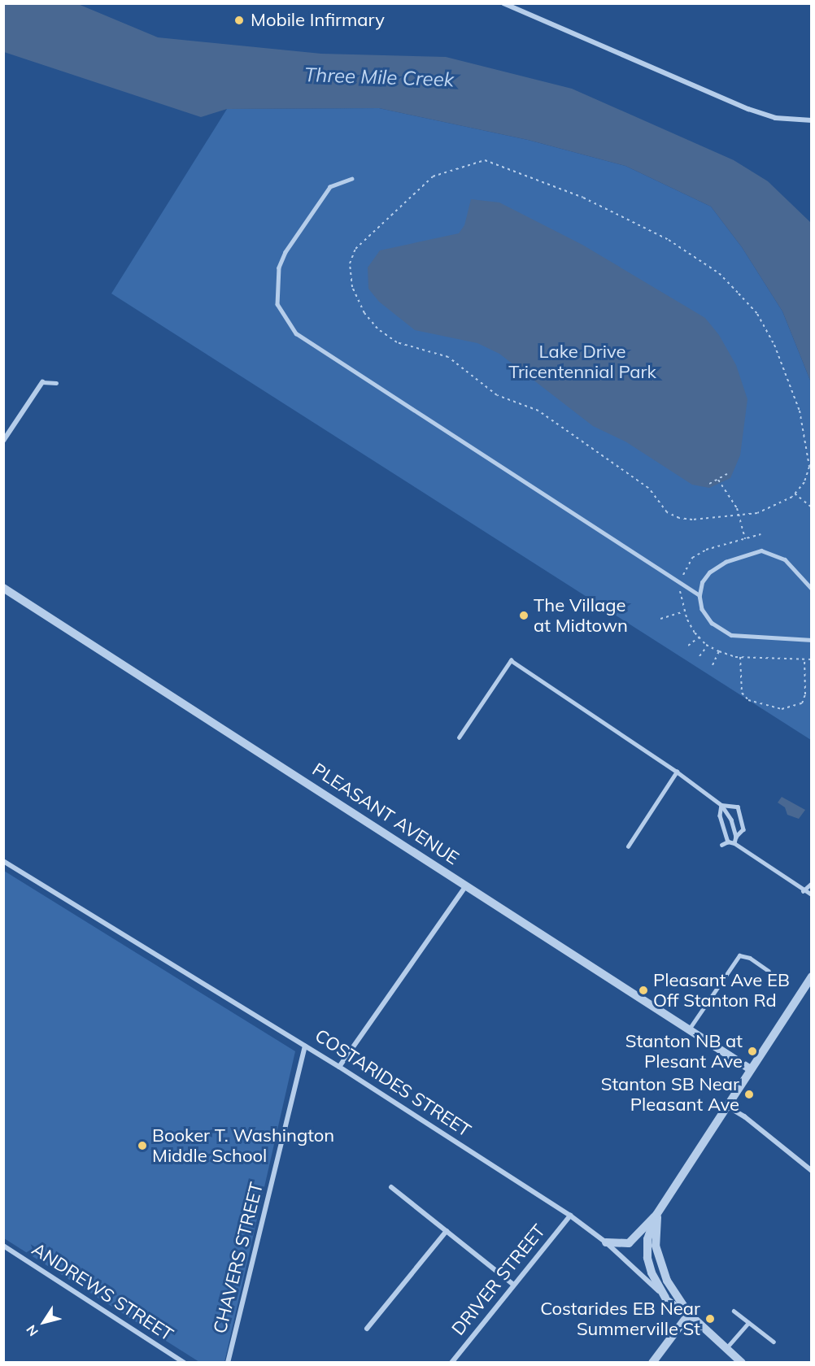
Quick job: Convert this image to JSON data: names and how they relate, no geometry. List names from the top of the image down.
{
  "streets": {
    "street": [
      "PLEASANT AVENUE",
      "COSTARIDES STREET",
      "CHAVERS STREET",
      "DRIVER STREET",
      "ANDREWS STREET"
    ]
  },
  "crossings": [
    ["COSTARIDES STREET", "CHAVERS STREET"],
    ["COSTARIDES STREET", "DRIVER STREET"]
  ],
  "water": ["Three Mile Creek"],
  "parks": ["Lake Drive Tricentennial Park"],
  "places": [
    "Mobile Infirmary",
    "The Village at Midtown",
    "Pleasant Ave EB Off Stanton Rd",
    "Stanton NB at Plesant Ave",
    "Stanton SB Near Pleasant Ave",
    "Booker T. Washington Middle School",
    "Costarides EB Near Summerville St"
  ],
  "north": "bottom left"
}
